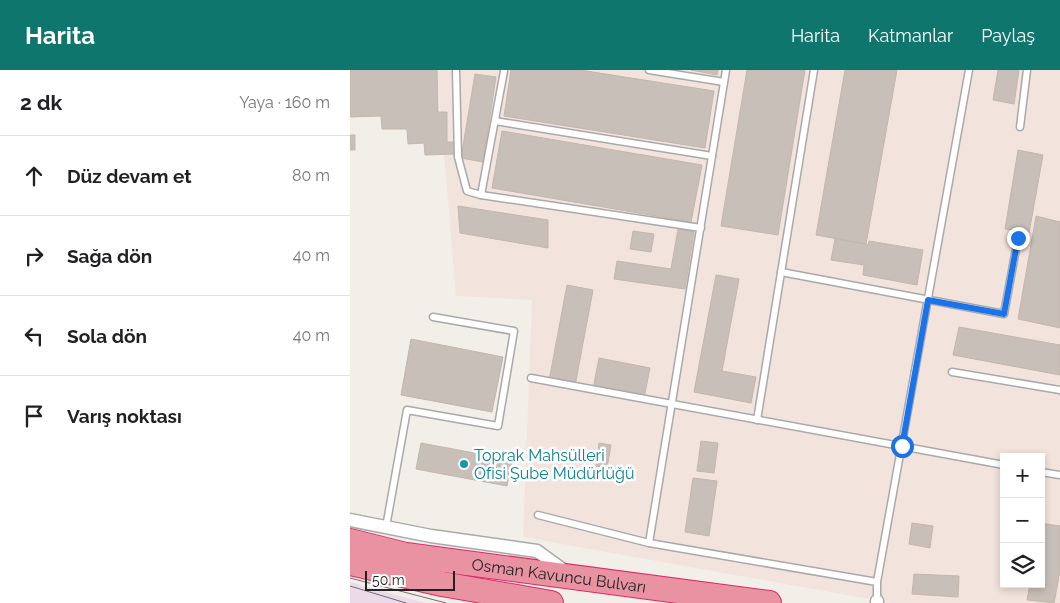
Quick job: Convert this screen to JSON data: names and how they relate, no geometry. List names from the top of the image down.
{
  "streets": {
    "highway": ["Osman Kavuncu Bulvarı"]
  },
  "places": ["Toprak Mahsülleri Ofisi Şube Müdürlüğü"],
  "scale_bar": "50 m",
  "page": {
    "header": "Harita",
    "nav": ["Harita", "Katmanlar", "Paylaş"],
    "heading": ["2 dk", "Yaya · 160 m"],
    "list": [
      ["Düz devam et", "80 m"],
      ["Sağa dön", "40 m"],
      ["Sola dön", "40 m"],
      "Varış noktası"
    ],
    "map_buttons": ["+", "−"],
    "scale": "50 m"
  }
}
